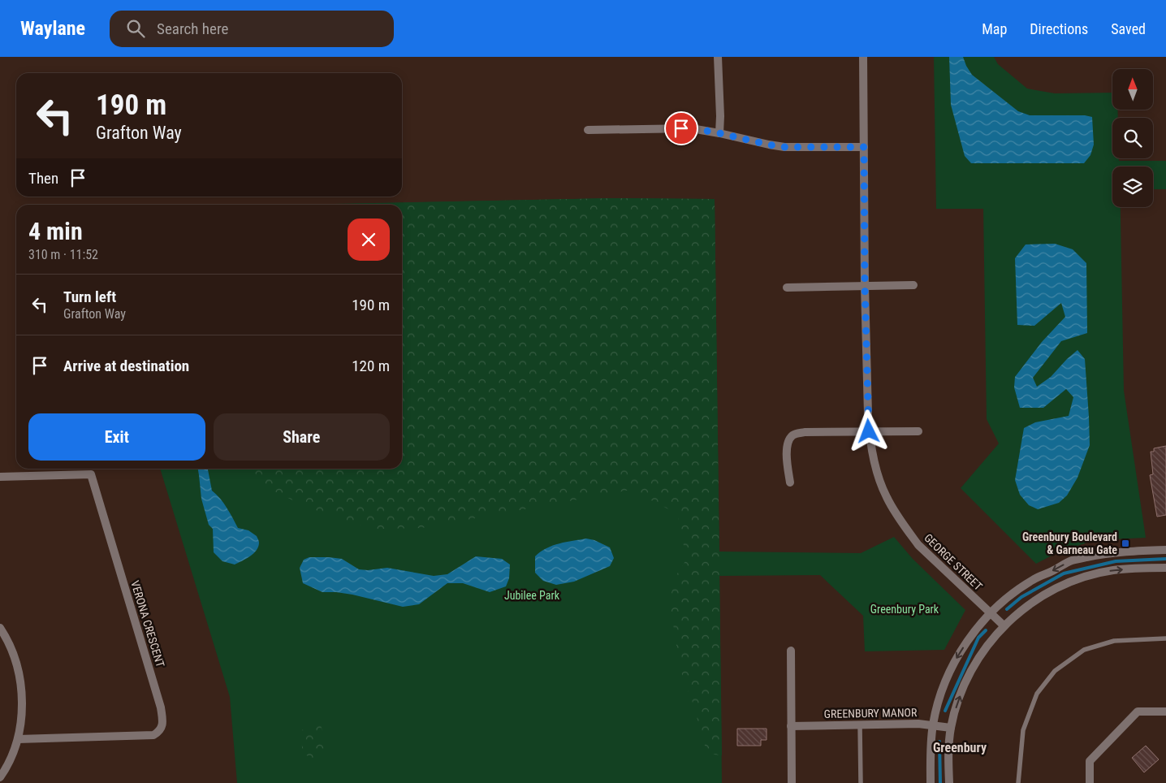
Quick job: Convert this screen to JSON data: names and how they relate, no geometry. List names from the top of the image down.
{
  "streets": {
    "street": ["GEORGE STREET", "VERONA CRESCENT", "GREENBURY MANOR"]
  },
  "districts": ["Greenbury"],
  "parks": ["Jubilee Park", "Greenbury Park"],
  "places": {
    "transit": ["Greenbury Boulevard & Garneau Gate"]
  },
  "north": "top",
  "page": {
    "header": "Waylane",
    "search": "Search here",
    "nav": ["Map", "Directions", "Saved"],
    "turn": ["190 m", "Grafton Way"],
    "then": "Then",
    "heading": ["4 min", "310 m · 11:52"],
    "list": [
      {
        "name": "Turn left",
        "note": "Grafton Way",
        "value": "190 m"
      },
      {
        "name": "Arrive at destination",
        "value": "120 m"
      }
    ],
    "buttons": ["Exit", "Share"]
  }
}
